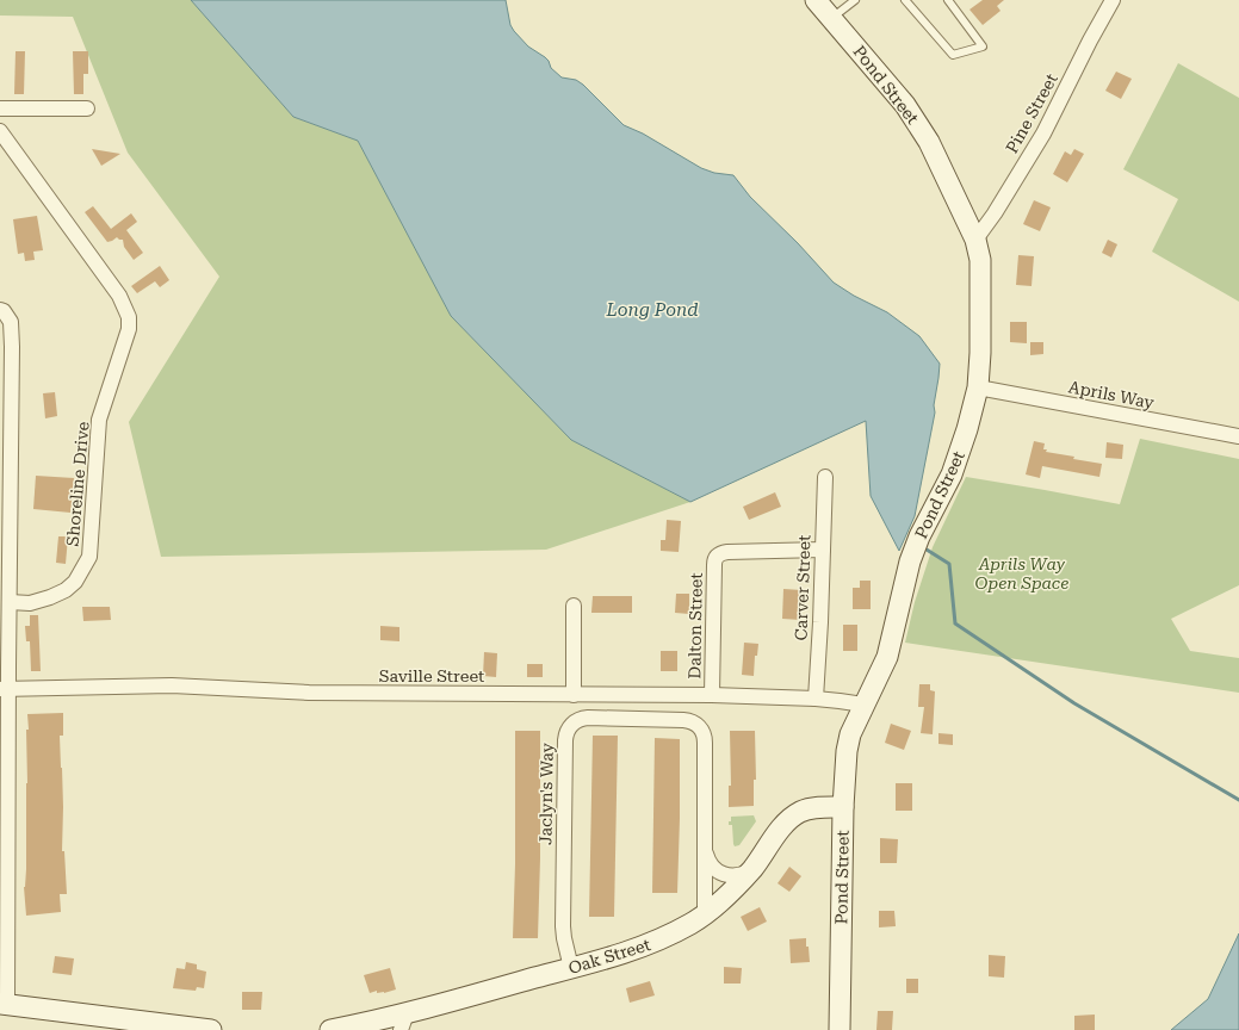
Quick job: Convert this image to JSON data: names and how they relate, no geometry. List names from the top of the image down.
{
  "streets": {
    "street": [
      "Pond Street",
      "Pine Street",
      "Aprils Way",
      "Shoreline Drive",
      "Carver Street",
      "Dalton Street",
      "Saville Street",
      "Jaclyn's Way",
      "Oak Street"
    ]
  },
  "crossings": [
    ["Pond Street", "Pine Street"],
    ["Pond Street", "Aprils Way"],
    ["Pond Street", "Saville Street"],
    ["Pond Street", "Oak Street"],
    ["Carver Street", "Dalton Street"],
    ["Carver Street", "Saville Street"],
    ["Dalton Street", "Saville Street"],
    ["Jaclyn's Way", "Oak Street"]
  ],
  "water": ["Long Pond"],
  "parks": ["Aprils Way Open Space"]
}
